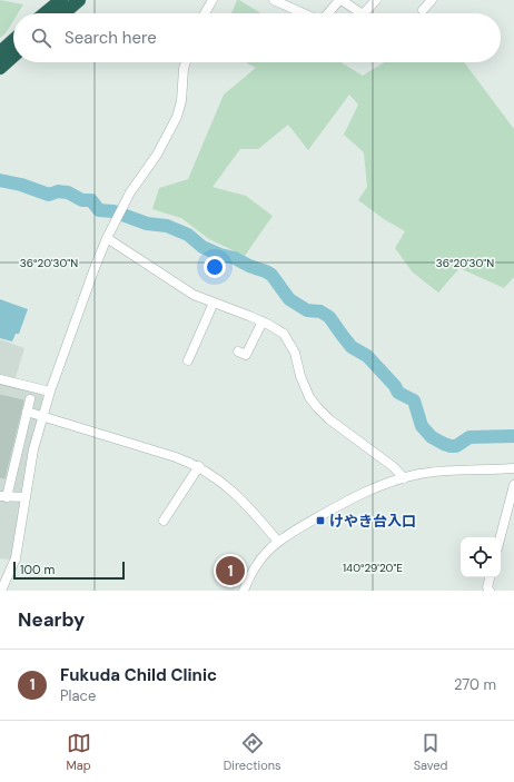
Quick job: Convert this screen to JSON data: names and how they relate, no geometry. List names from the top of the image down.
{
  "places": {
    "transit": ["けやき台入口"]
  },
  "scale_bar": "100 m",
  "page": {
    "search": "Search here",
    "pins": "1",
    "scale": "100 m",
    "heading": "Nearby",
    "list": [
      {
        "mark": "1",
        "name": "Fukuda Child Clinic",
        "note": "Place",
        "value": "270 m"
      }
    ],
    "nav": ["Map", "Directions", "Saved"]
  },
  "coordinates": ["36°20'30\"N", "140°29'20\"E"]
}
